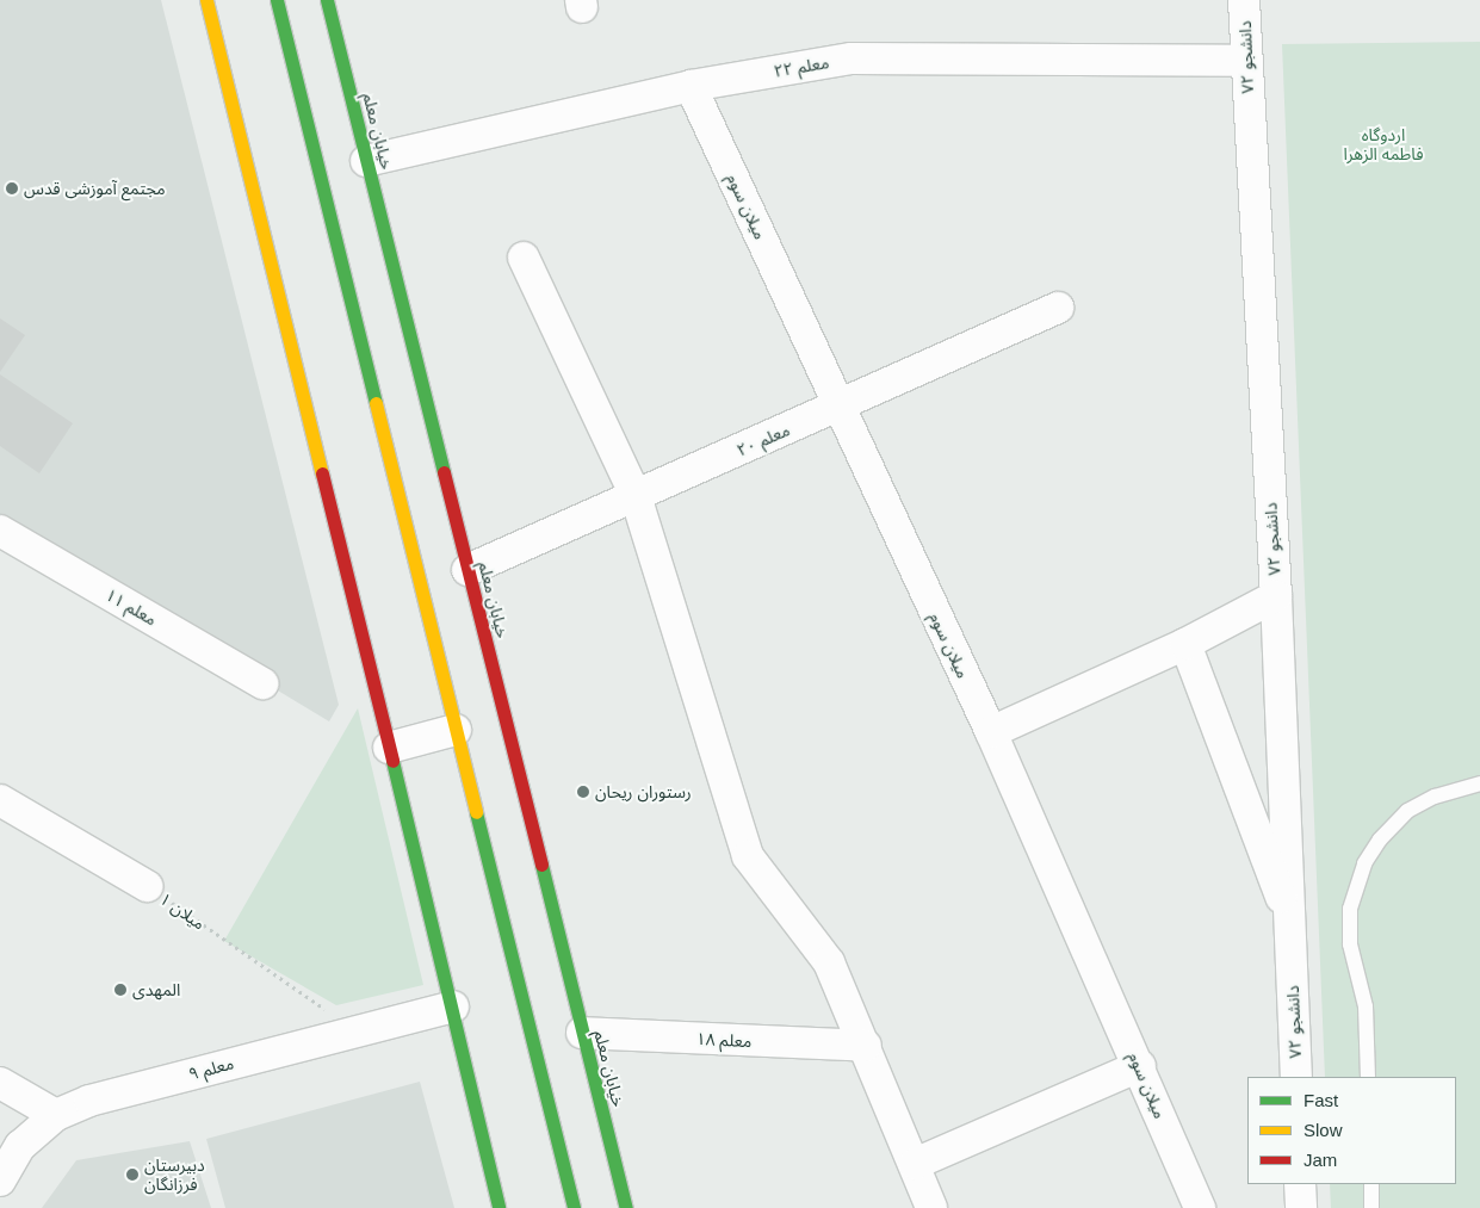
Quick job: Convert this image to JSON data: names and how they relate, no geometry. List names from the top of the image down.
{
  "streets": {
    "main road": ["خیابان معلم"],
    "street": [
      "دانشجو ۷۲",
      "معلم ۲۲",
      "میلان سوم",
      "معلم ۲۰",
      "معلم ۱۱",
      "میلان ۱",
      "معلم ۱۸",
      "معلم ۹"
    ]
  },
  "crossings": [
    ["دانشجو ۷۲", "معلم ۲۲"],
    ["معلم ۲۲", "خیابان معلم"],
    ["معلم ۲۲", "میلان سوم"],
    ["خیابان معلم", "معلم ۲۰"],
    ["خیابان معلم", "معلم ۱۸"],
    ["میلان سوم", "معلم ۲۰"],
    ["میلان ۱", "معلم ۹"]
  ],
  "parks": ["اردوگاه فاطمه الزهرا"],
  "places": [
    "مجتمع آموزشی قدس",
    "رستوران ریحان",
    "المهدی",
    "دبیرستان فرزانگان"
  ],
  "legend": ["Fast", "Slow", "Jam"]
}
